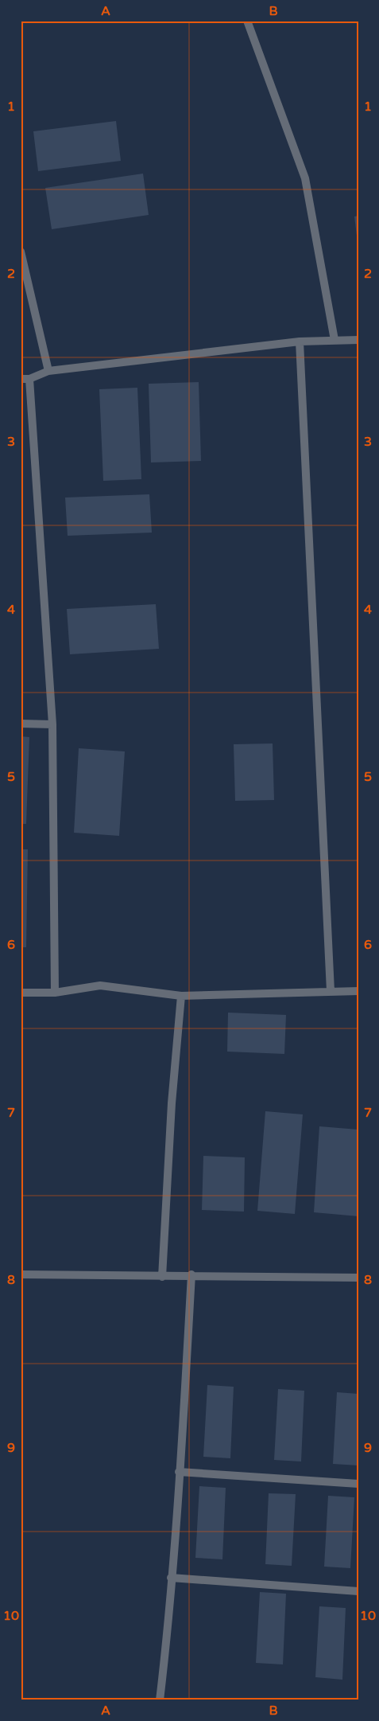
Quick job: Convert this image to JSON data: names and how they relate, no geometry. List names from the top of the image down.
{
  "grid": {
    "columns": ["A", "B"],
    "rows": [
      "1",
      "2",
      "3",
      "4",
      "5",
      "6",
      "7",
      "8",
      "9",
      "10"
    ]
  }
}
